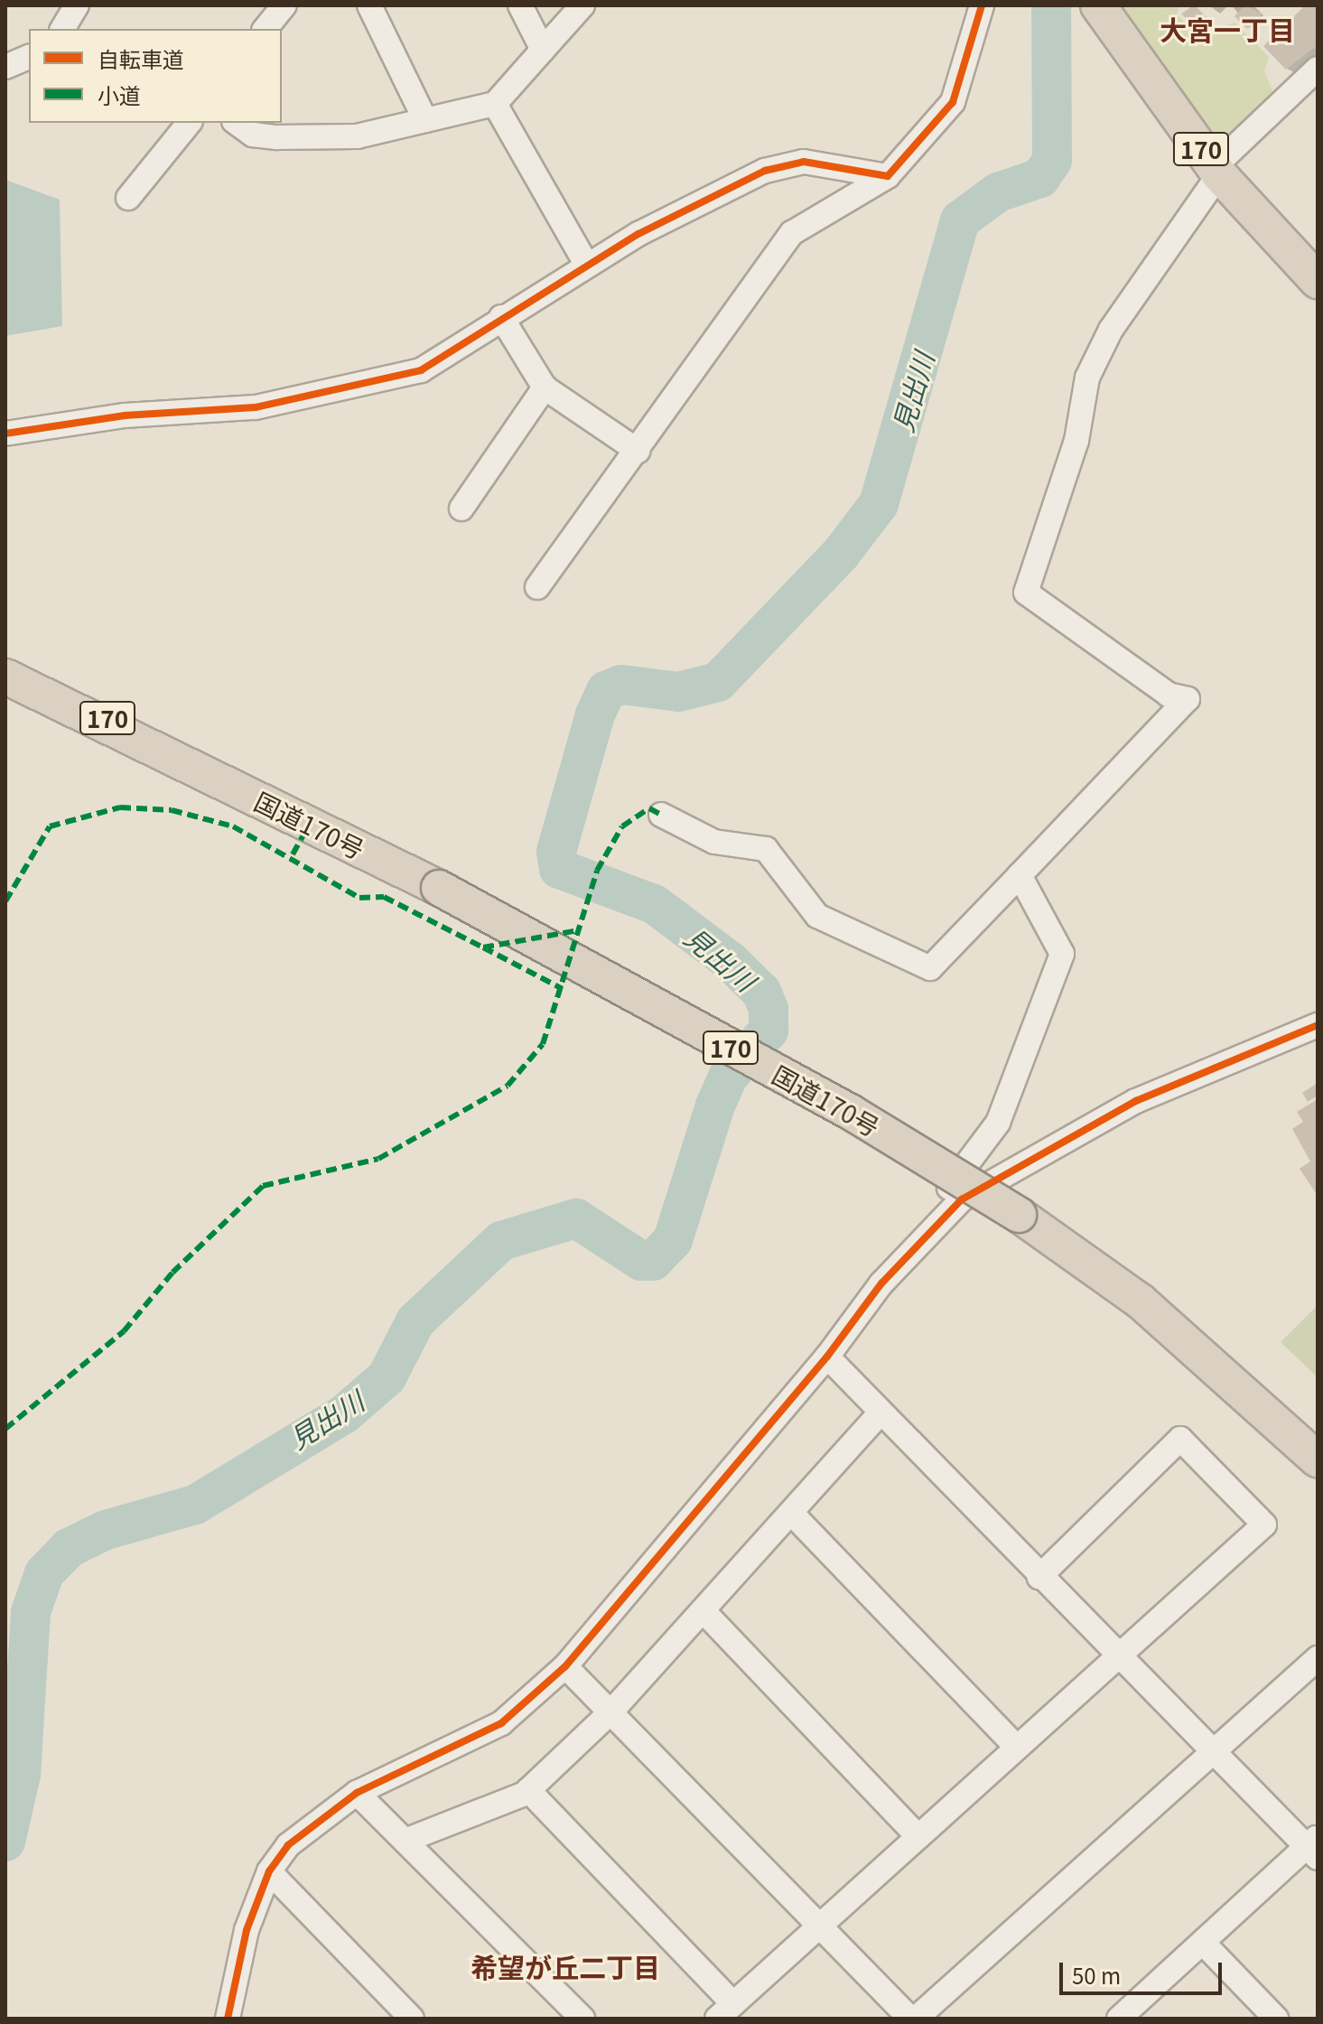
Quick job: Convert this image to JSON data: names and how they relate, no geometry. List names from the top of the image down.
{
  "streets": {
    "highway": ["170", "国道170号"]
  },
  "districts": ["大宮一丁目", "希望が丘二丁目"],
  "water": ["見出川"],
  "legend": ["自転車道", "小道"],
  "scale_bar": "50 m"
}
